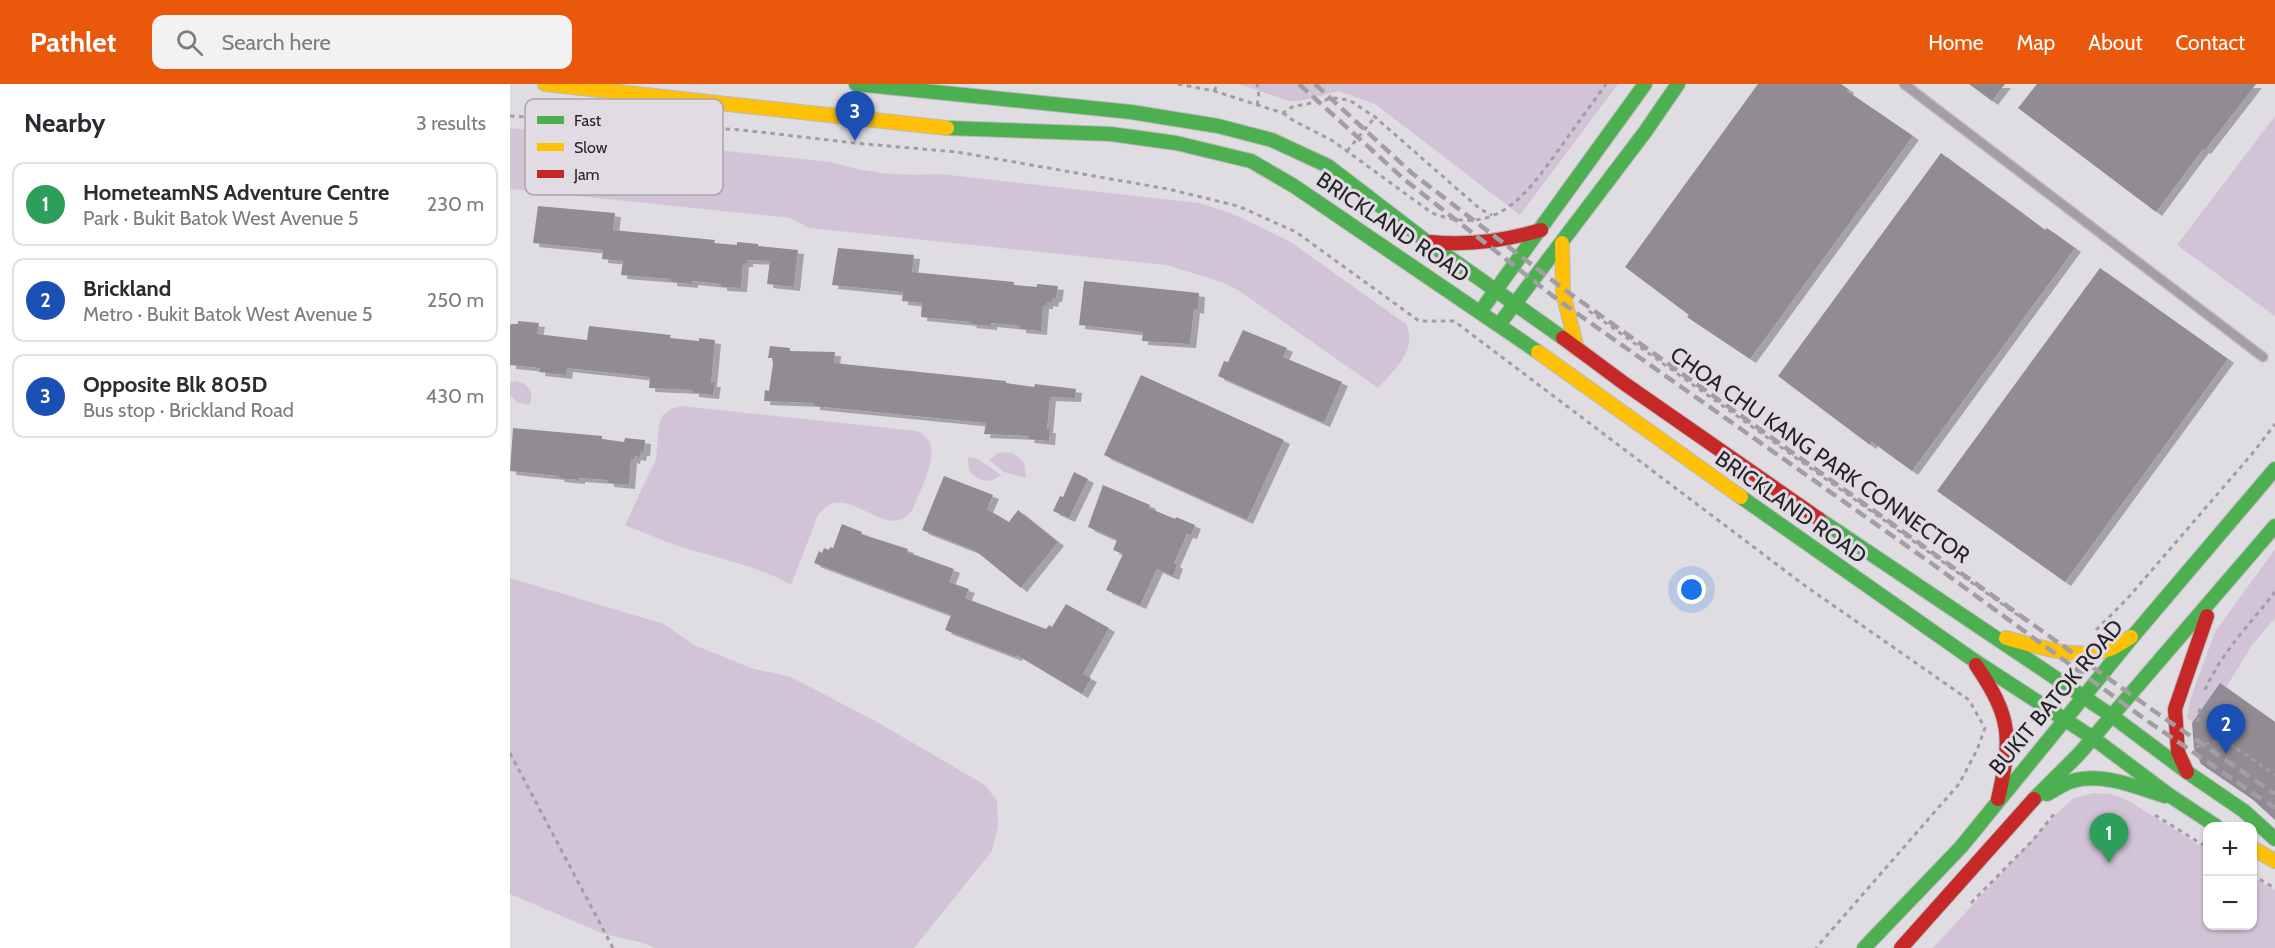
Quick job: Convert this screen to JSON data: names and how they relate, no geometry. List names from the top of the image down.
{
  "streets": {
    "main road": ["BRICKLAND ROAD", "BUKIT BATOK ROAD"],
    "path": ["CHOA CHU KANG PARK CONNECTOR"]
  },
  "crossings": [
    ["BRICKLAND ROAD", "BUKIT BATOK ROAD"]
  ],
  "legend": ["Fast", "Slow", "Jam"],
  "page": {
    "header": "Pathlet",
    "search": "Search here",
    "nav": [
      "Home",
      "Map",
      "About",
      "Contact"
    ],
    "heading": ["Nearby", "3 results"],
    "pins": ["3", "2", "1"],
    "list": [
      {
        "mark": "1",
        "name": "HometeamNS Adventure Centre",
        "note": "Park · Bukit Batok West Avenue 5",
        "value": "230 m"
      },
      {
        "mark": "2",
        "name": "Brickland",
        "note": "Metro · Bukit Batok West Avenue 5",
        "value": "250 m"
      },
      {
        "mark": "3",
        "name": "Opposite Blk 805D",
        "note": "Bus stop · Brickland Road",
        "value": "430 m"
      }
    ],
    "map_buttons": ["+", "−"]
  }
}
